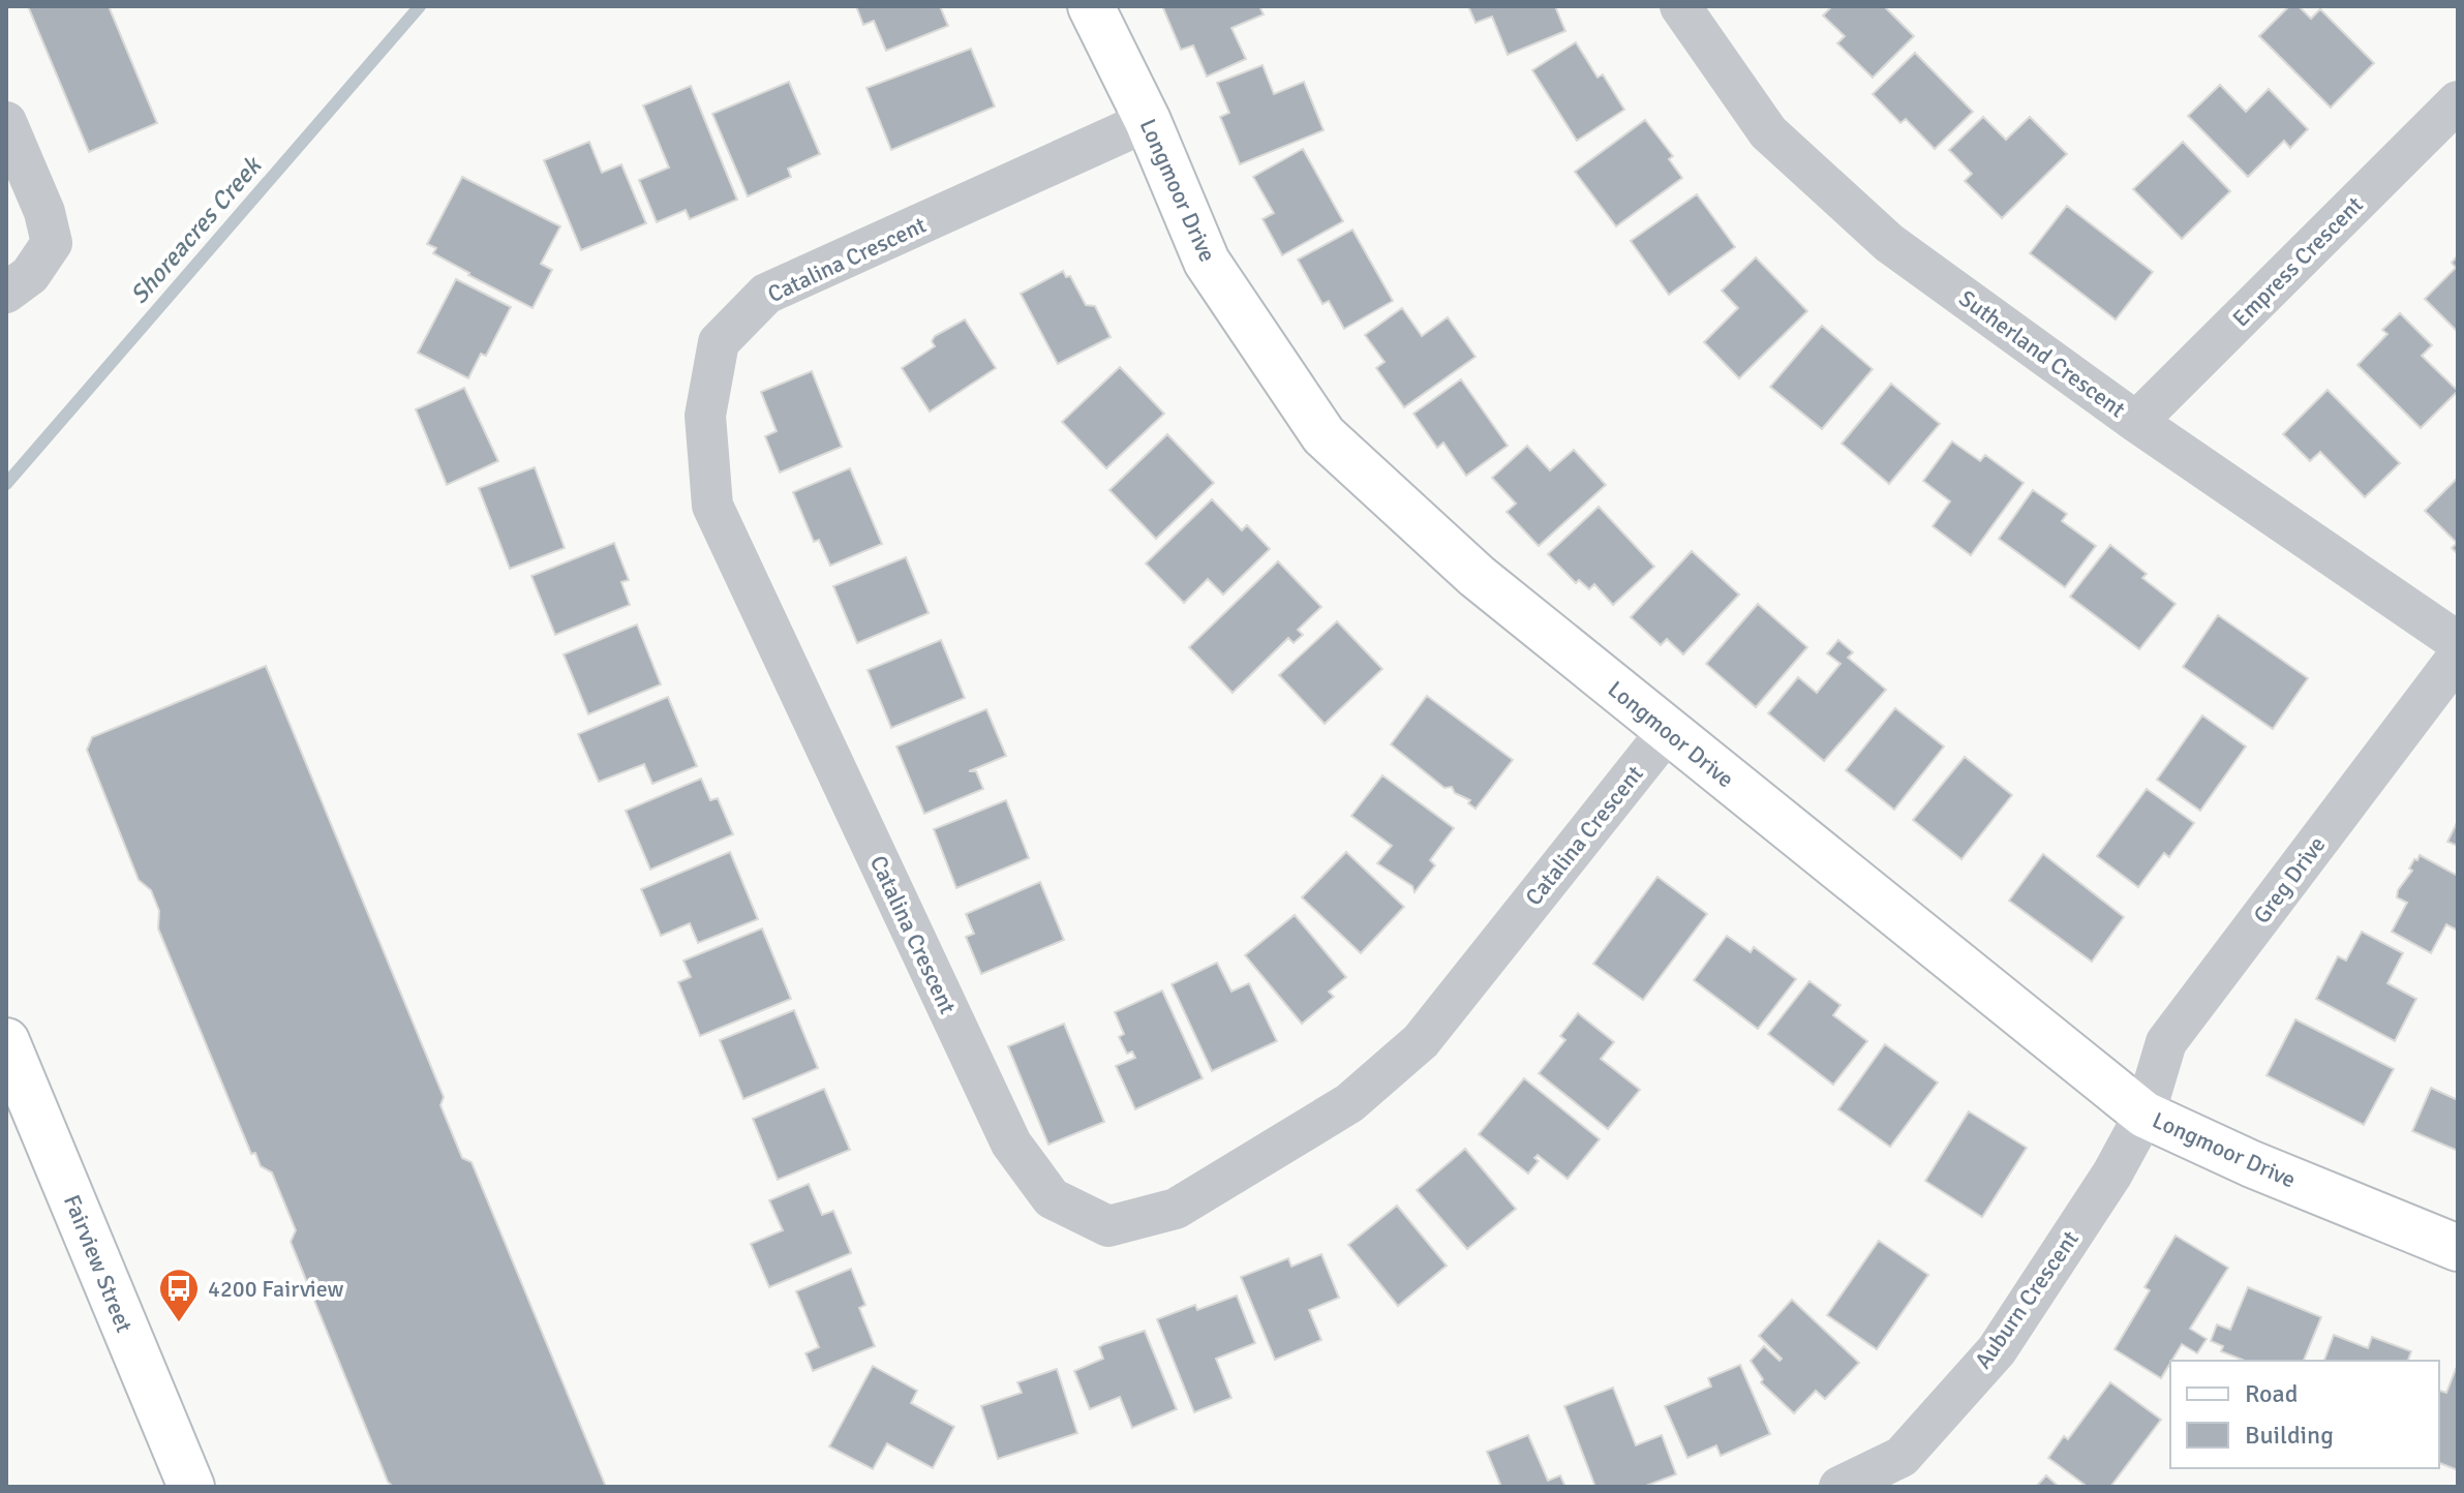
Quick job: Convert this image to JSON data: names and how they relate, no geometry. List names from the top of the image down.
{
  "streets": {
    "street": [
      "Longmoor Drive",
      "Catalina Crescent",
      "Empress Crescent",
      "Sutherland Crescent",
      "Greg Drive",
      "Fairview Street",
      "Auburn Crescent"
    ]
  },
  "crossings": [
    ["Longmoor Drive", "Catalina Crescent"],
    ["Longmoor Drive", "Greg Drive"],
    ["Longmoor Drive", "Auburn Crescent"],
    ["Empress Crescent", "Sutherland Crescent"],
    ["Greg Drive", "Auburn Crescent"]
  ],
  "water": ["Shoreacres Creek"],
  "places": {
    "bus stop": ["4200 Fairview"]
  },
  "legend": ["Road", "Building"]
}
